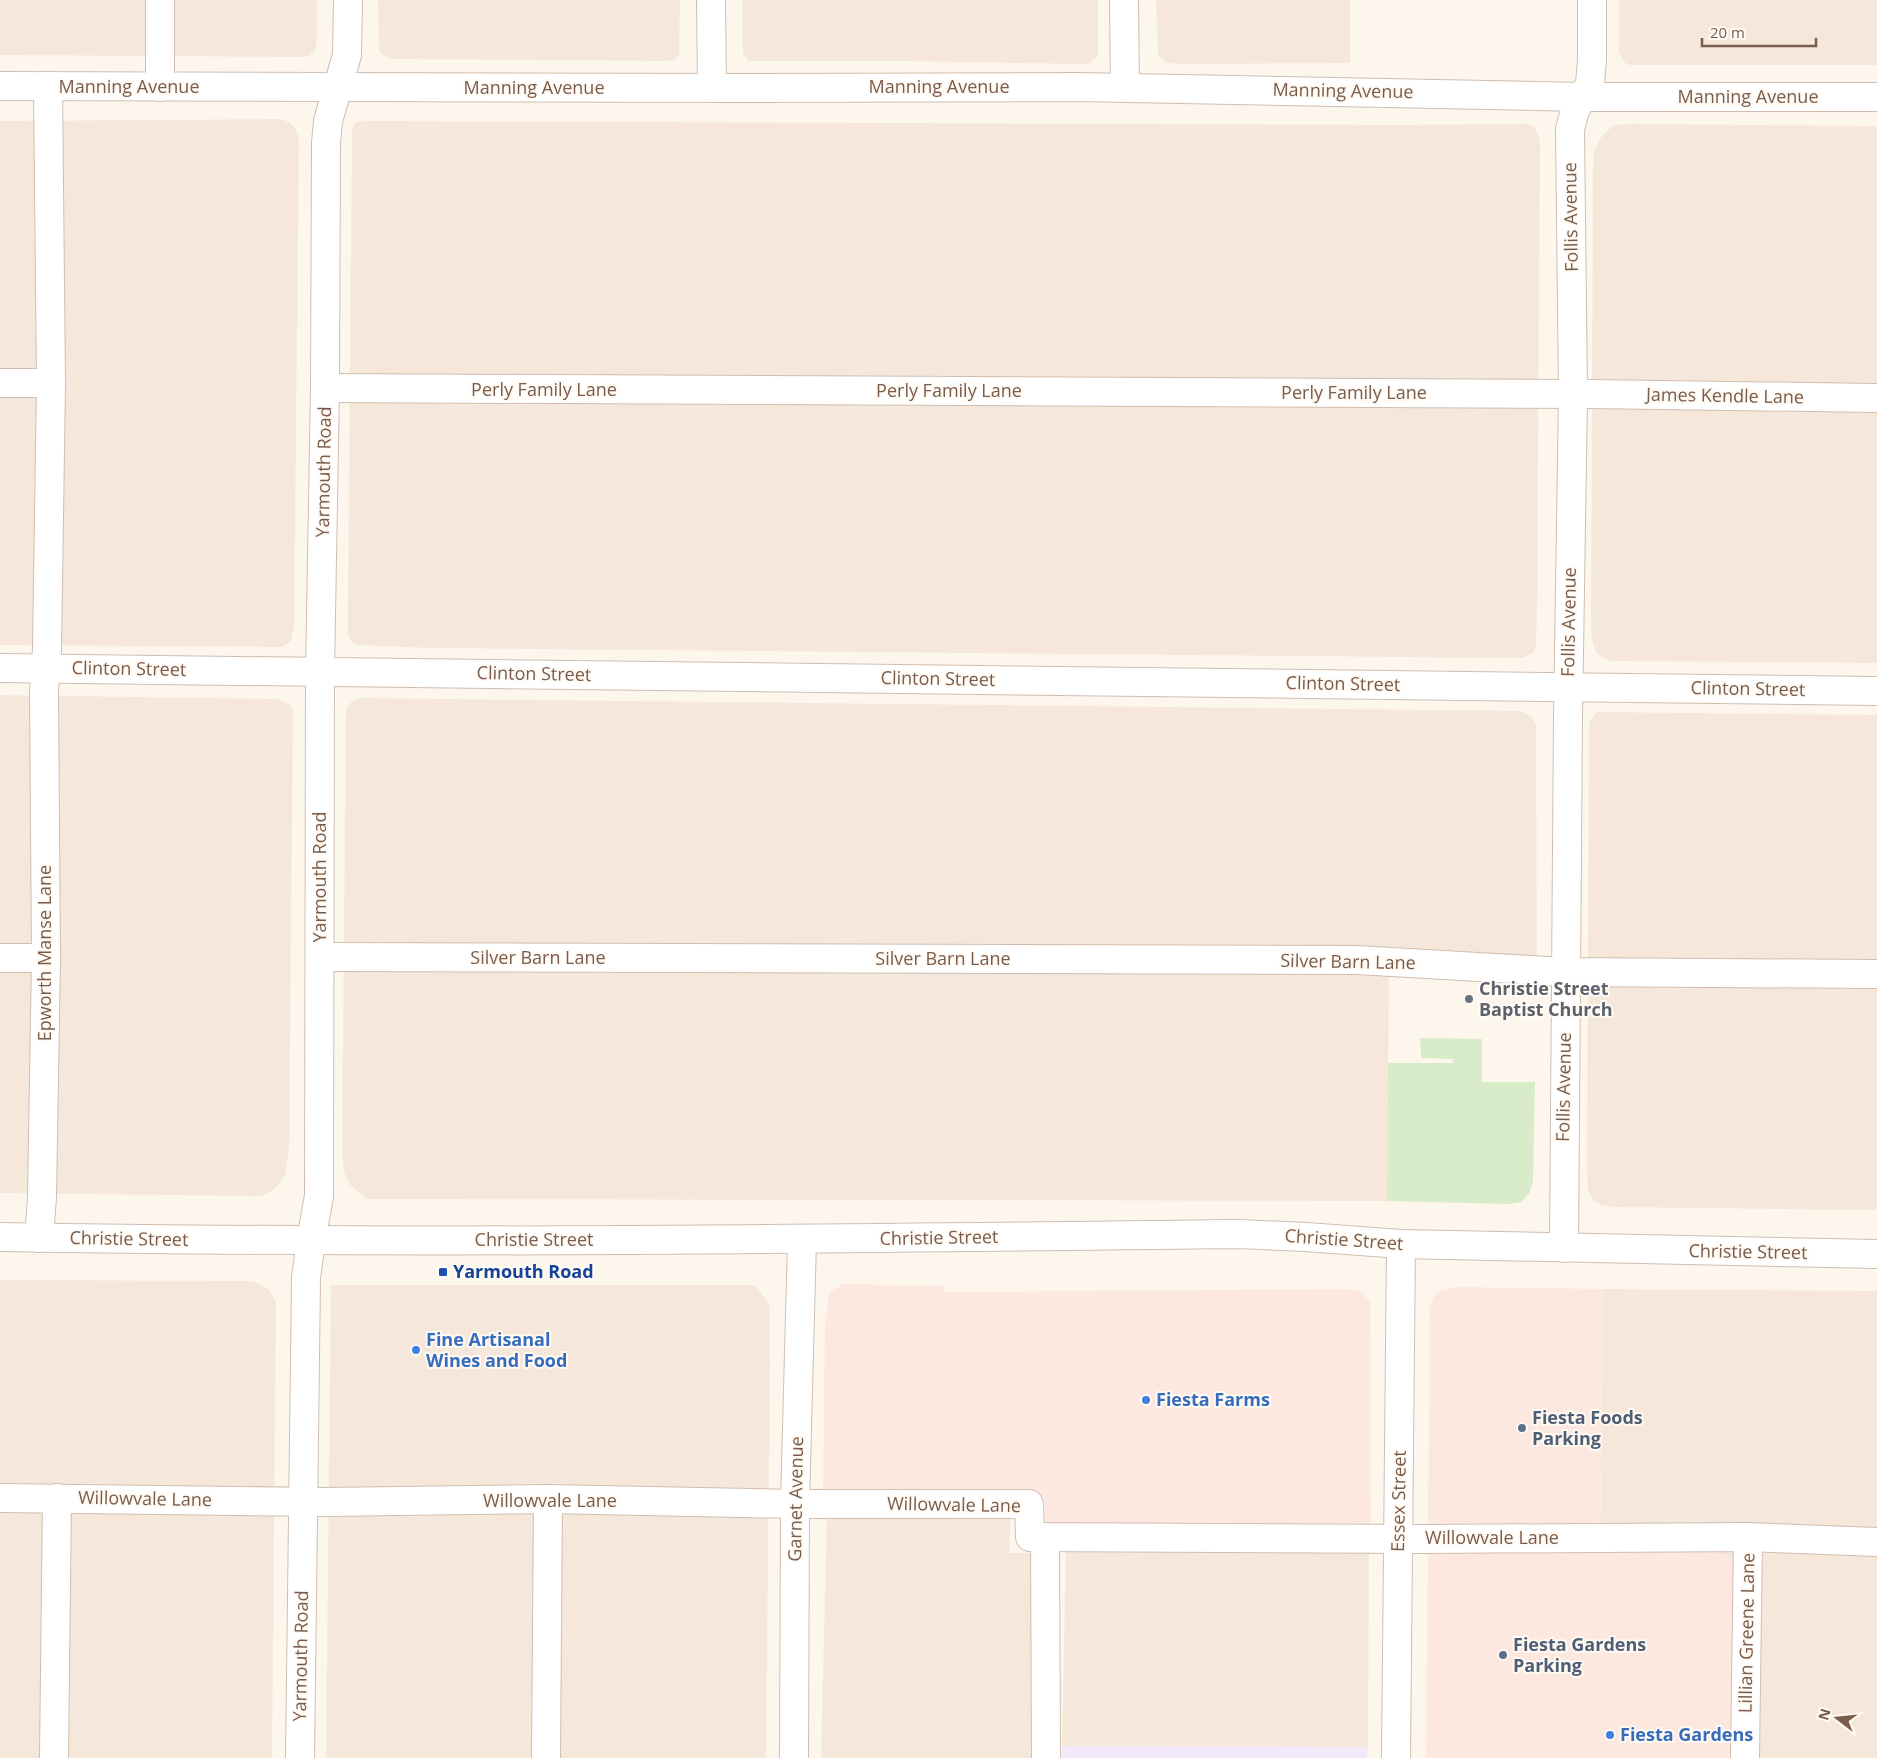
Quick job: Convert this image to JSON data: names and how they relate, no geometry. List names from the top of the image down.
{
  "streets": {
    "street": [
      "Manning Avenue",
      "Follis Avenue",
      "Perly Family Lane",
      "James Kendle Lane",
      "Yarmouth Road",
      "Clinton Street",
      "Epworth Manse Lane",
      "Silver Barn Lane",
      "Christie Street",
      "Willowvale Lane",
      "Garnet Avenue",
      "Essex Street",
      "Lillian Greene Lane"
    ]
  },
  "crossings": [
    ["Manning Avenue", "Follis Avenue"],
    ["Manning Avenue", "Yarmouth Road"],
    ["Manning Avenue", "Epworth Manse Lane"],
    ["Follis Avenue", "Perly Family Lane"],
    ["Follis Avenue", "James Kendle Lane"],
    ["Follis Avenue", "Clinton Street"],
    ["Follis Avenue", "Silver Barn Lane"],
    ["Follis Avenue", "Christie Street"],
    ["Perly Family Lane", "James Kendle Lane"],
    ["Perly Family Lane", "Yarmouth Road"],
    ["Yarmouth Road", "Clinton Street"],
    ["Yarmouth Road", "Silver Barn Lane"],
    ["Yarmouth Road", "Christie Street"],
    ["Yarmouth Road", "Willowvale Lane"],
    ["Clinton Street", "Epworth Manse Lane"],
    ["Epworth Manse Lane", "Christie Street"],
    ["Christie Street", "Garnet Avenue"],
    ["Christie Street", "Essex Street"],
    ["Willowvale Lane", "Garnet Avenue"],
    ["Willowvale Lane", "Essex Street"],
    ["Willowvale Lane", "Lillian Greene Lane"]
  ],
  "places": {
    "other": [
      "Christie Street Baptist Church",
      "Fine Artisanal Wines and Food",
      "Fiesta Farms",
      "Fiesta Foods Parking",
      "Fiesta Gardens Parking",
      "Fiesta Gardens"
    ],
    "transit": ["Yarmouth Road"]
  },
  "scale_bar": "20 m",
  "north": "left"
}
